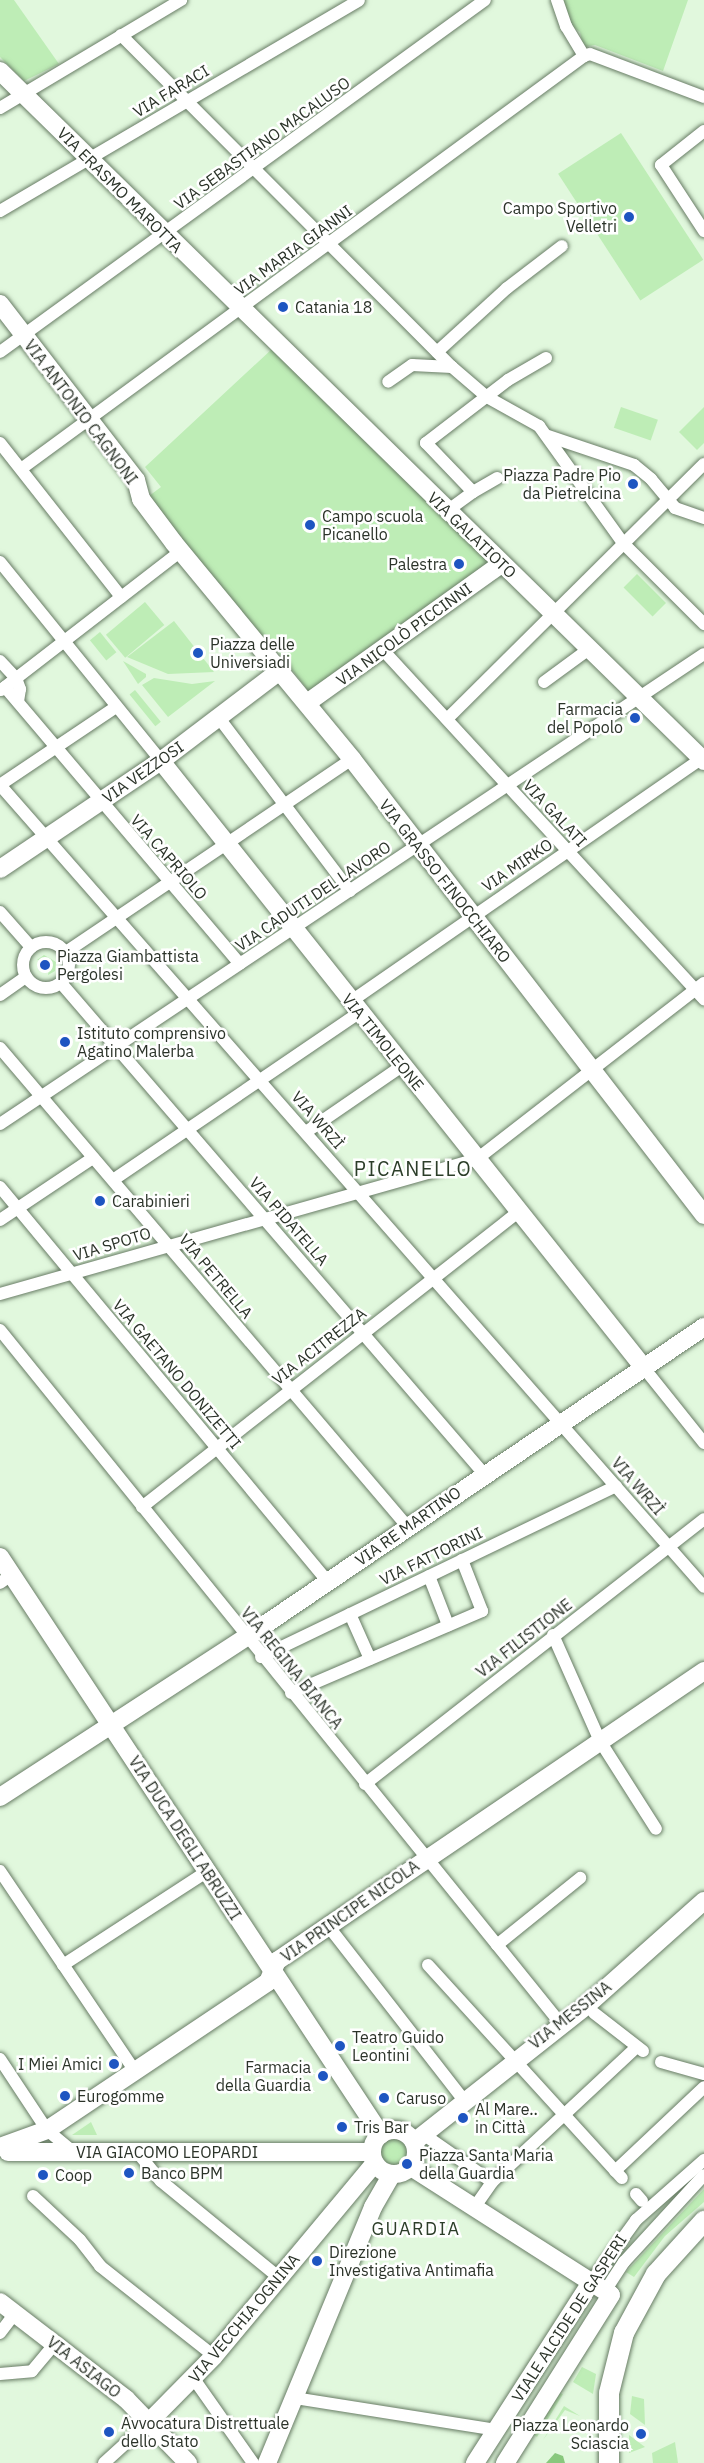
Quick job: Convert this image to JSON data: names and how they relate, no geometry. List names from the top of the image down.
{
  "streets": {
    "main road": [
      "VIA ERASMO MAROTTA",
      "VIA ANTONIO CAGNONI",
      "VIA GALATIOTO",
      "VIA NICOLÒ PICCINNI",
      "VIA VEZZOSI",
      "VIA GRASSO FINOCCHIARO",
      "VIA TIMOLEONE",
      "VIA RE MARTINO",
      "VIA DUCA DEGLI ABRUZZI",
      "VIA PRINCIPE NICOLA",
      "VIA MESSINA",
      "VIA GIACOMO LEOPARDI",
      "VIA VECCHIA OGNINA",
      "VIALE ALCIDE DE GASPERI",
      "VIA ASIAGO"
    ],
    "street": [
      "VIA FARACI",
      "VIA SEBASTIANO MACALUSO",
      "VIA MARIA GIANNI",
      "VIA GALATI",
      "VIA CAPRIOLO",
      "VIA MIRKO",
      "VIA CADUTI DEL LAVORO",
      "VIA WRZÌ",
      "VIA PIDATELLA",
      "VIA SPOTO",
      "VIA PETRELLA",
      "VIA ACITREZZA",
      "VIA GAETANO DONIZETTI",
      "VIA FATTORINI",
      "VIA FILISTIONE",
      "VIA REGINA BIANCA"
    ]
  },
  "crossings": [
    ["VIA FARACI", "VIA ERASMO MAROTTA"],
    ["VIA SEBASTIANO MACALUSO", "VIA ERASMO MAROTTA"],
    ["VIA SEBASTIANO MACALUSO", "VIA ANTONIO CAGNONI"],
    ["VIA ERASMO MAROTTA", "VIA MARIA GIANNI"],
    ["VIA ERASMO MAROTTA", "VIA GALATIOTO"],
    ["VIA MARIA GIANNI", "VIA ANTONIO CAGNONI"],
    ["VIA MARIA GIANNI", "VIA GALATIOTO"],
    ["VIA ANTONIO CAGNONI", "VIA GRASSO FINOCCHIARO"],
    ["VIA GALATIOTO", "VIA NICOLÒ PICCINNI"],
    ["VIA GALATIOTO", "VIA MIRKO"],
    ["VIA GALATIOTO", "VIA CADUTI DEL LAVORO"],
    ["VIA NICOLÒ PICCINNI", "VIA GALATI"],
    ["VIA NICOLÒ PICCINNI", "VIA GRASSO FINOCCHIARO"],
    ["VIA VEZZOSI", "VIA CAPRIOLO"],
    ["VIA VEZZOSI", "VIA GRASSO FINOCCHIARO"],
    ["VIA VEZZOSI", "VIA TIMOLEONE"],
    ["VIA VEZZOSI", "VIA WRZÌ"],
    ["VIA GALATI", "VIA MIRKO"],
    ["VIA GALATI", "VIA CADUTI DEL LAVORO"],
    ["VIA CAPRIOLO", "VIA CADUTI DEL LAVORO"],
    ["VIA MIRKO", "VIA GRASSO FINOCCHIARO"],
    ["VIA MIRKO", "VIA TIMOLEONE"],
    ["VIA MIRKO", "VIA WRZÌ"],
    ["VIA MIRKO", "VIA PIDATELLA"],
    ["VIA MIRKO", "VIA PETRELLA"],
    ["VIA GRASSO FINOCCHIARO", "VIA CADUTI DEL LAVORO"],
    ["VIA CADUTI DEL LAVORO", "VIA TIMOLEONE"],
    ["VIA CADUTI DEL LAVORO", "VIA WRZÌ"],
    ["VIA CADUTI DEL LAVORO", "VIA PIDATELLA"],
    ["VIA CADUTI DEL LAVORO", "VIA PETRELLA"],
    ["VIA TIMOLEONE", "VIA SPOTO"],
    ["VIA TIMOLEONE", "VIA ACITREZZA"],
    ["VIA TIMOLEONE", "VIA RE MARTINO"],
    ["VIA WRZÌ", "VIA SPOTO"],
    ["VIA WRZÌ", "VIA ACITREZZA"],
    ["VIA WRZÌ", "VIA RE MARTINO"],
    ["VIA WRZÌ", "VIA FATTORINI"],
    ["VIA WRZÌ", "VIA FILISTIONE"],
    ["VIA PIDATELLA", "VIA SPOTO"],
    ["VIA PIDATELLA", "VIA ACITREZZA"],
    ["VIA PIDATELLA", "VIA RE MARTINO"],
    ["VIA SPOTO", "VIA PETRELLA"],
    ["VIA SPOTO", "VIA GAETANO DONIZETTI"],
    ["VIA PETRELLA", "VIA ACITREZZA"],
    ["VIA PETRELLA", "VIA RE MARTINO"],
    ["VIA ACITREZZA", "VIA GAETANO DONIZETTI"],
    ["VIA ACITREZZA", "VIA REGINA BIANCA"],
    ["VIA GAETANO DONIZETTI", "VIA RE MARTINO"],
    ["VIA RE MARTINO", "VIA REGINA BIANCA"],
    ["VIA RE MARTINO", "VIA DUCA DEGLI ABRUZZI"],
    ["VIA FATTORINI", "VIA REGINA BIANCA"],
    ["VIA FILISTIONE", "VIA REGINA BIANCA"],
    ["VIA REGINA BIANCA", "VIA PRINCIPE NICOLA"],
    ["VIA REGINA BIANCA", "VIA MESSINA"],
    ["VIA DUCA DEGLI ABRUZZI", "VIA PRINCIPE NICOLA"],
    ["VIA DUCA DEGLI ABRUZZI", "VIA VECCHIA OGNINA"],
    ["VIA PRINCIPE NICOLA", "VIA GIACOMO LEOPARDI"],
    ["VIA GIACOMO LEOPARDI", "VIA VECCHIA OGNINA"],
    ["VIA VECCHIA OGNINA", "VIA ASIAGO"]
  ],
  "districts": ["PICANELLO", "GUARDIA"],
  "places": [
    "Campo Sportivo Velletri",
    "Catania 18",
    "Piazza Padre Pio da Pietrelcina",
    "Campo scuola Picanello",
    "Palestra",
    "Piazza delle Universiadi",
    "Farmacia del Popolo",
    "Piazza Giambattista Pergolesi",
    "Istituto comprensivo Agatino Malerba",
    "Carabinieri",
    "Teatro Guido Leontini",
    "I Miei Amici",
    "Farmacia della Guardia",
    "Eurogomme",
    "Caruso",
    "Al Mare.. in Città",
    "Tris Bar",
    "Piazza Santa Maria della Guardia",
    "Banco BPM",
    "Coop",
    "Direzione Investigativa Antimafia",
    "Avvocatura Distrettuale dello Stato",
    "Piazza Leonardo Sciascia"
  ]
}
